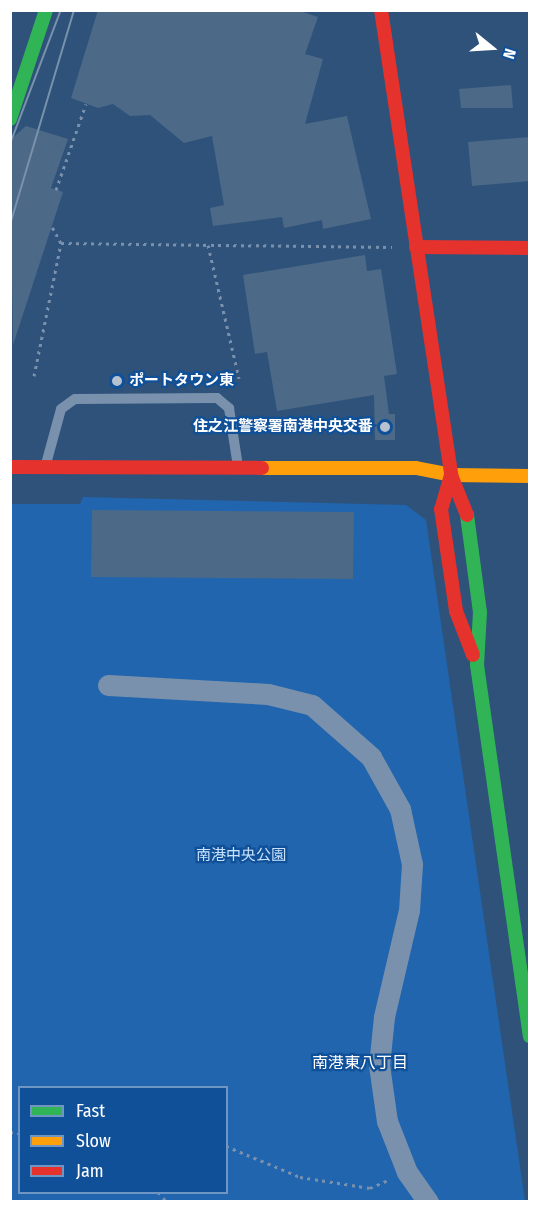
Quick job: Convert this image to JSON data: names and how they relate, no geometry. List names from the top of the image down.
{
  "districts": ["南港東八丁目"],
  "parks": ["南港中央公園"],
  "places": ["ポートタウン東", "住之江警察署南港中央交番"],
  "legend": ["Fast", "Slow", "Jam"],
  "north": "right"
}
